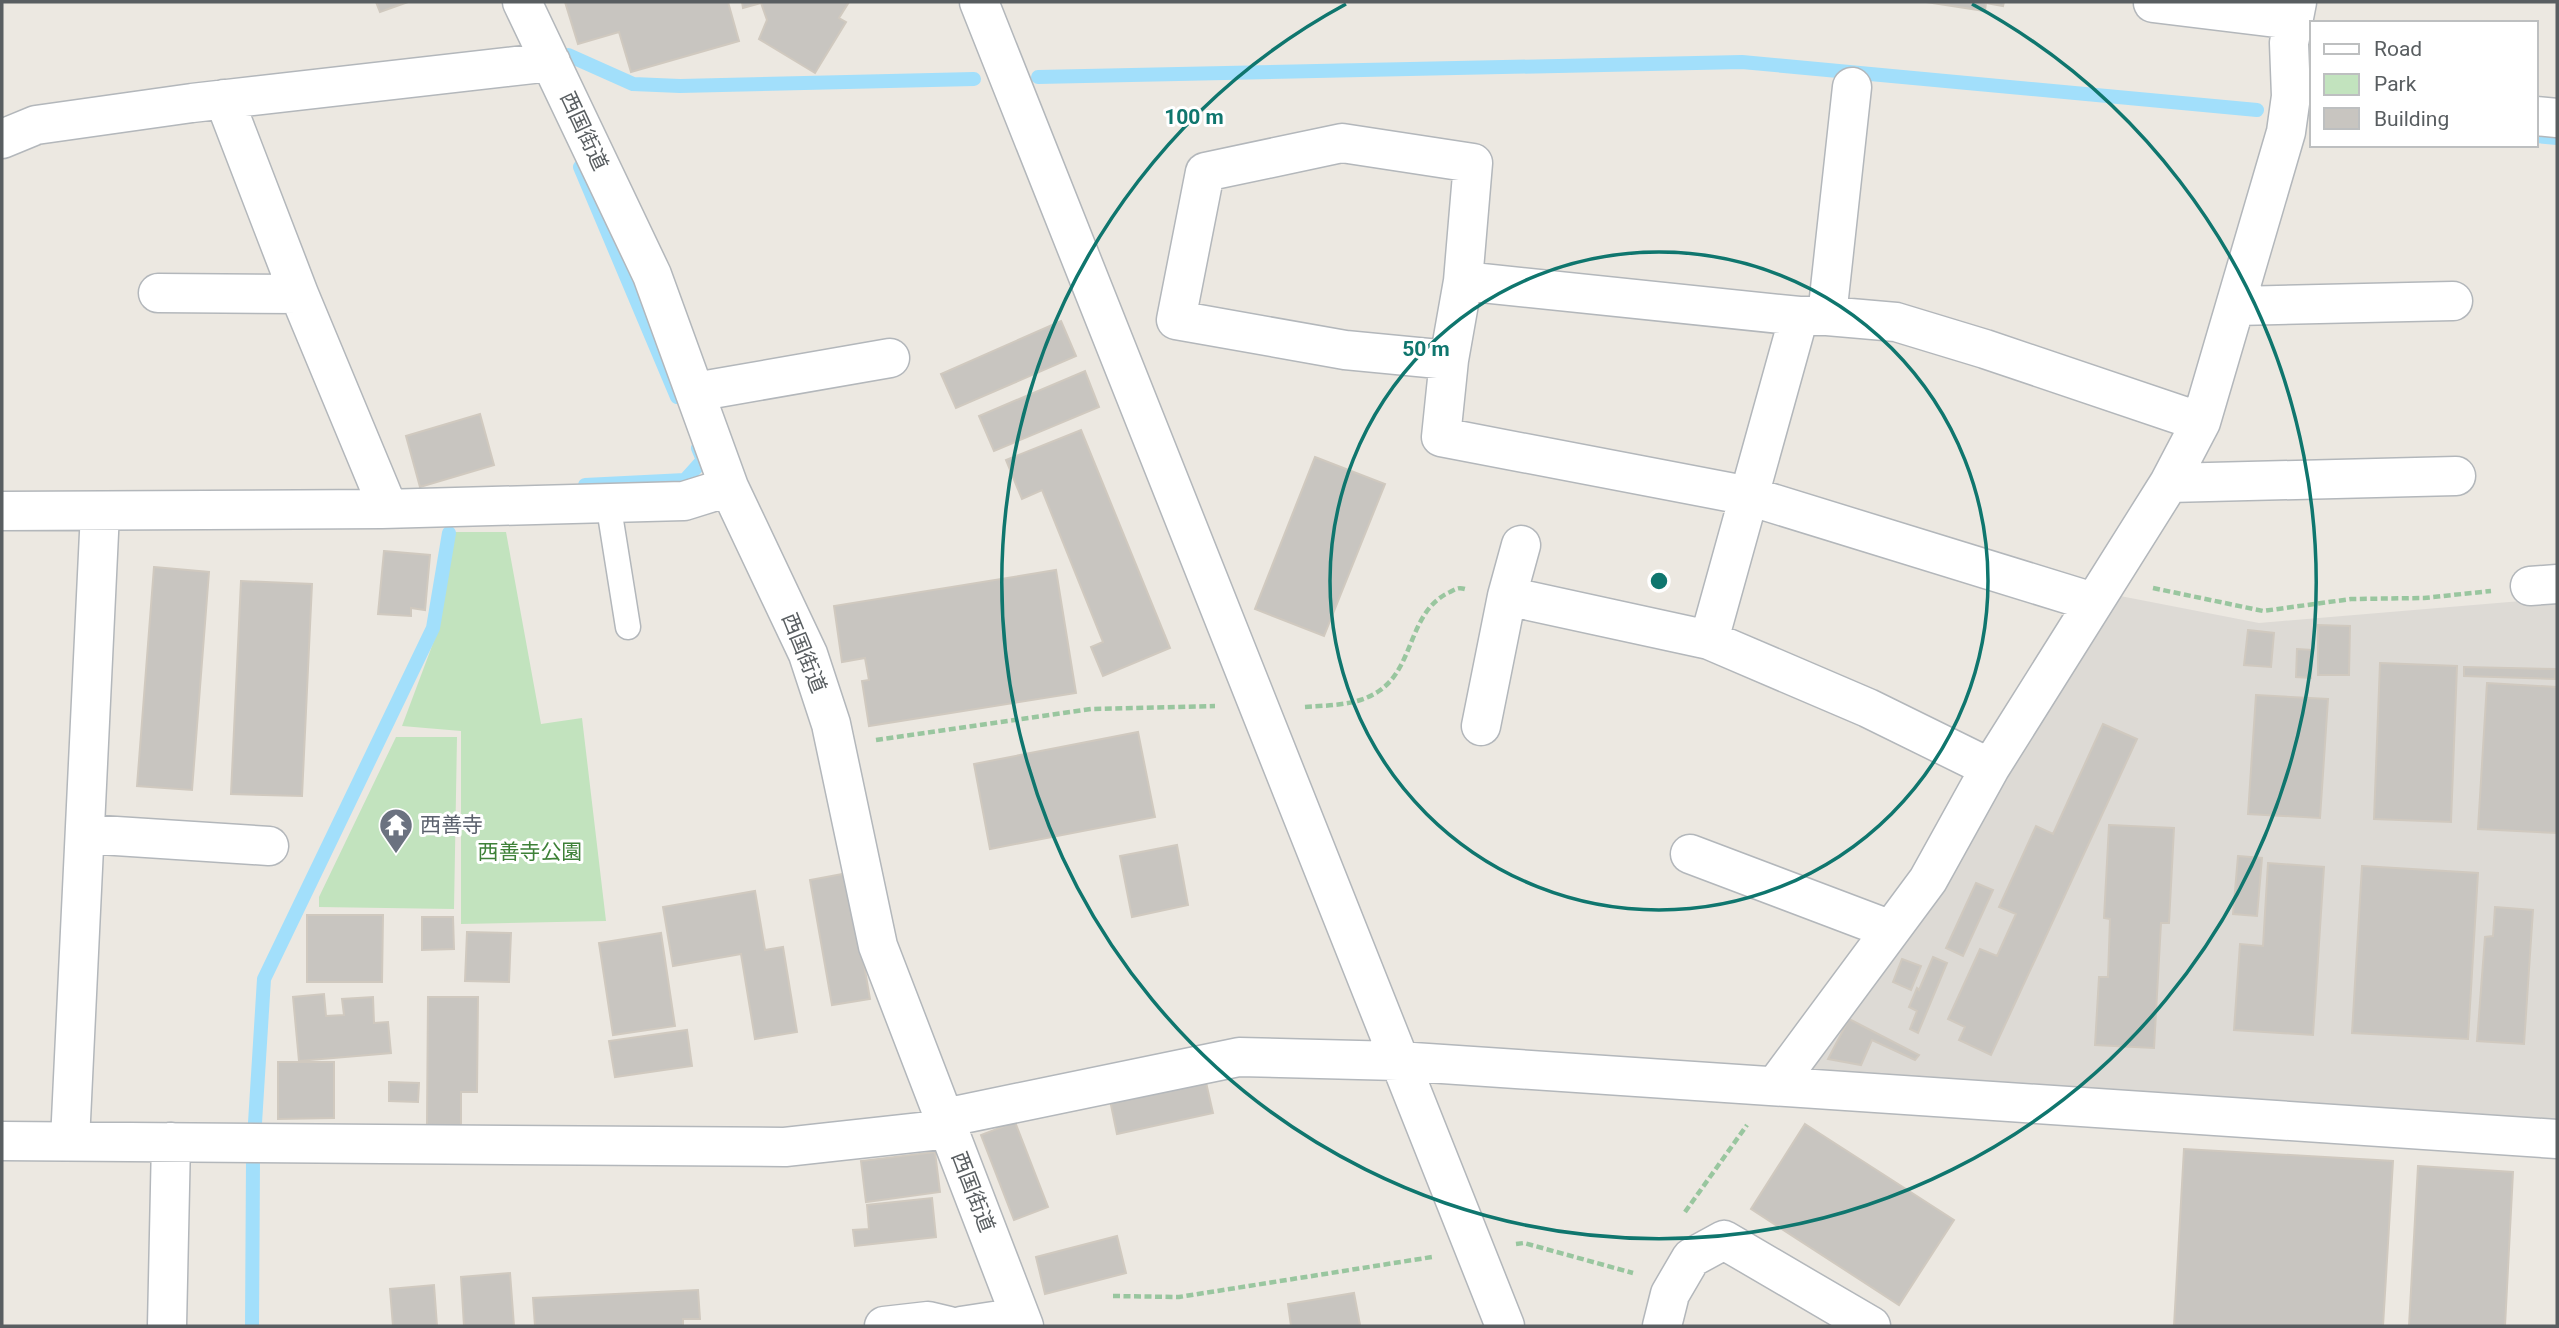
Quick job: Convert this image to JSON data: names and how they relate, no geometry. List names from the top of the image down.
{
  "streets": {
    "street": ["西国街道"]
  },
  "parks": ["西善寺公園"],
  "places": {
    "temple": ["西善寺"]
  },
  "legend": ["Road", "Park", "Building"],
  "rings": ["100 m", "50 m"]
}
